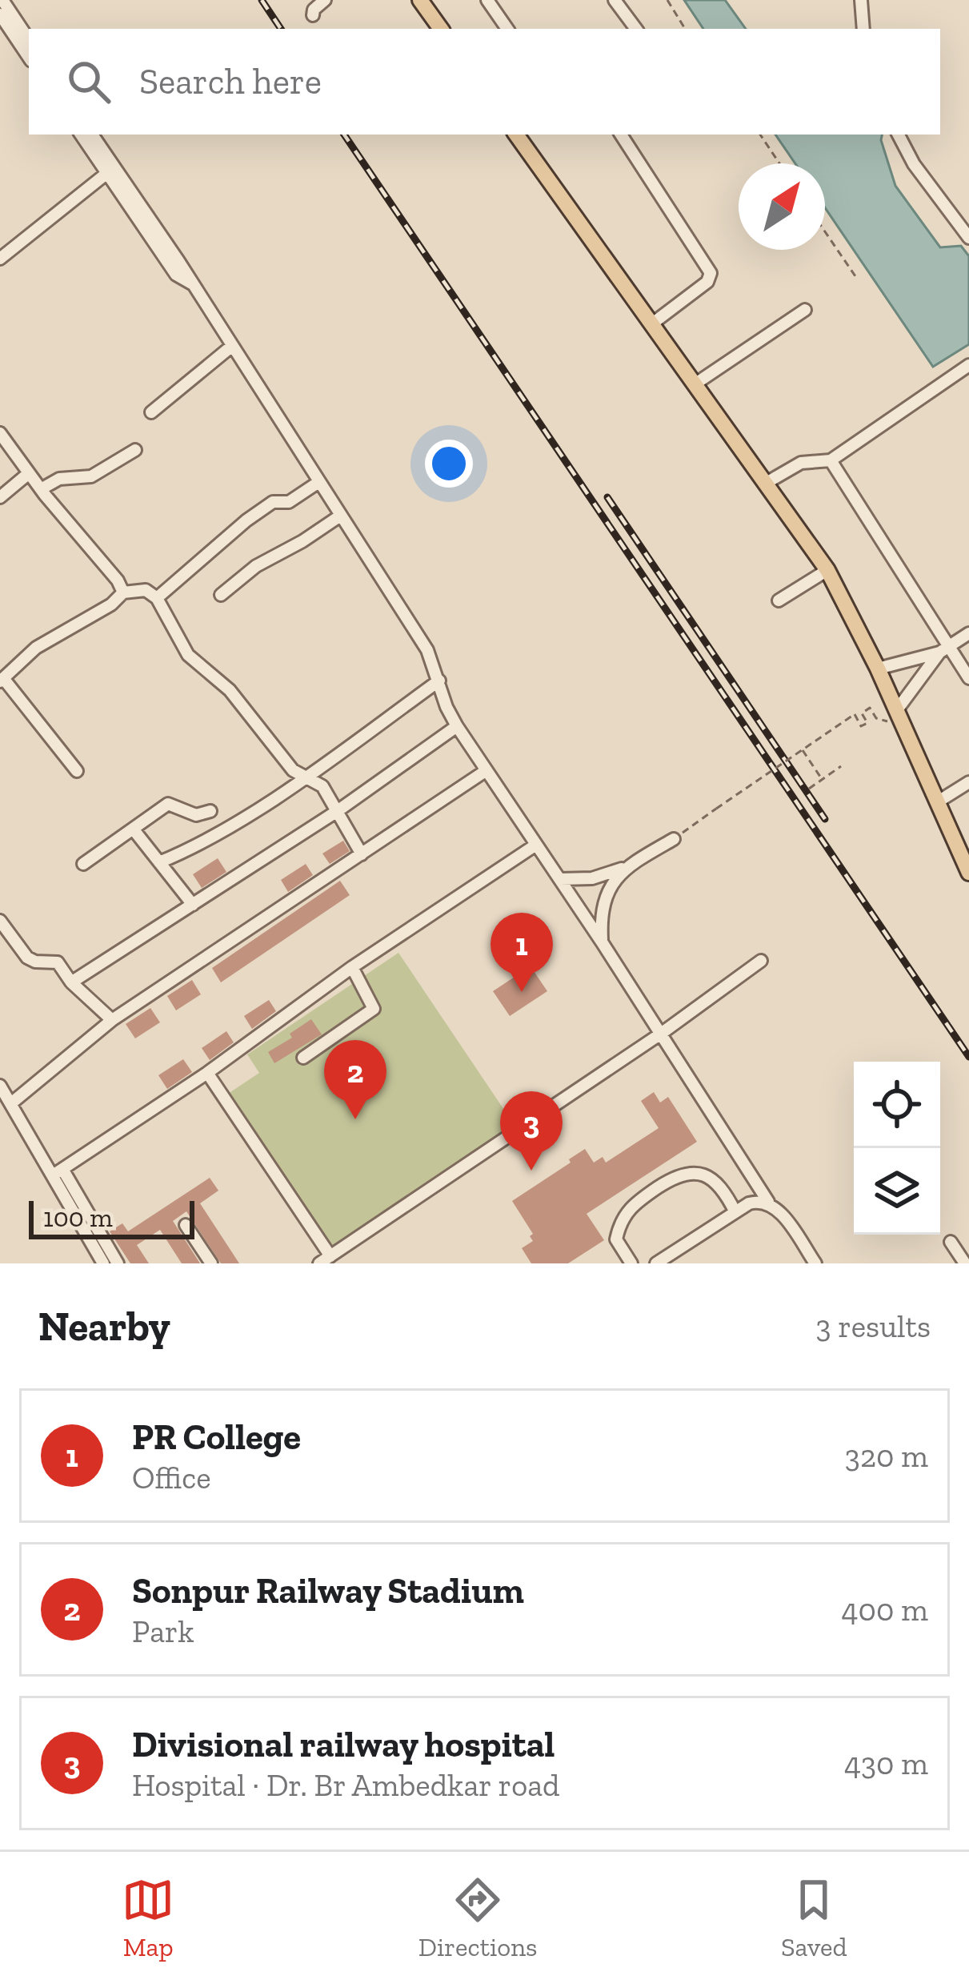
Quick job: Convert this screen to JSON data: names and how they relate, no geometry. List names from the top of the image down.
{
  "scale_bar": "100 m",
  "north": "top right",
  "page": {
    "search": "Search here",
    "pins": ["1", "2", "3"],
    "scale": "100 m",
    "heading": ["Nearby", "3 results"],
    "list": [
      {
        "mark": "1",
        "name": "PR College",
        "note": "Office",
        "value": "320 m"
      },
      {
        "mark": "2",
        "name": "Sonpur Railway Stadium",
        "note": "Park",
        "value": "400 m"
      },
      {
        "mark": "3",
        "name": "Divisional railway hospital",
        "note": "Hospital · Dr. Br Ambedkar road",
        "value": "430 m"
      }
    ],
    "nav": ["Map", "Directions", "Saved"]
  }
}
